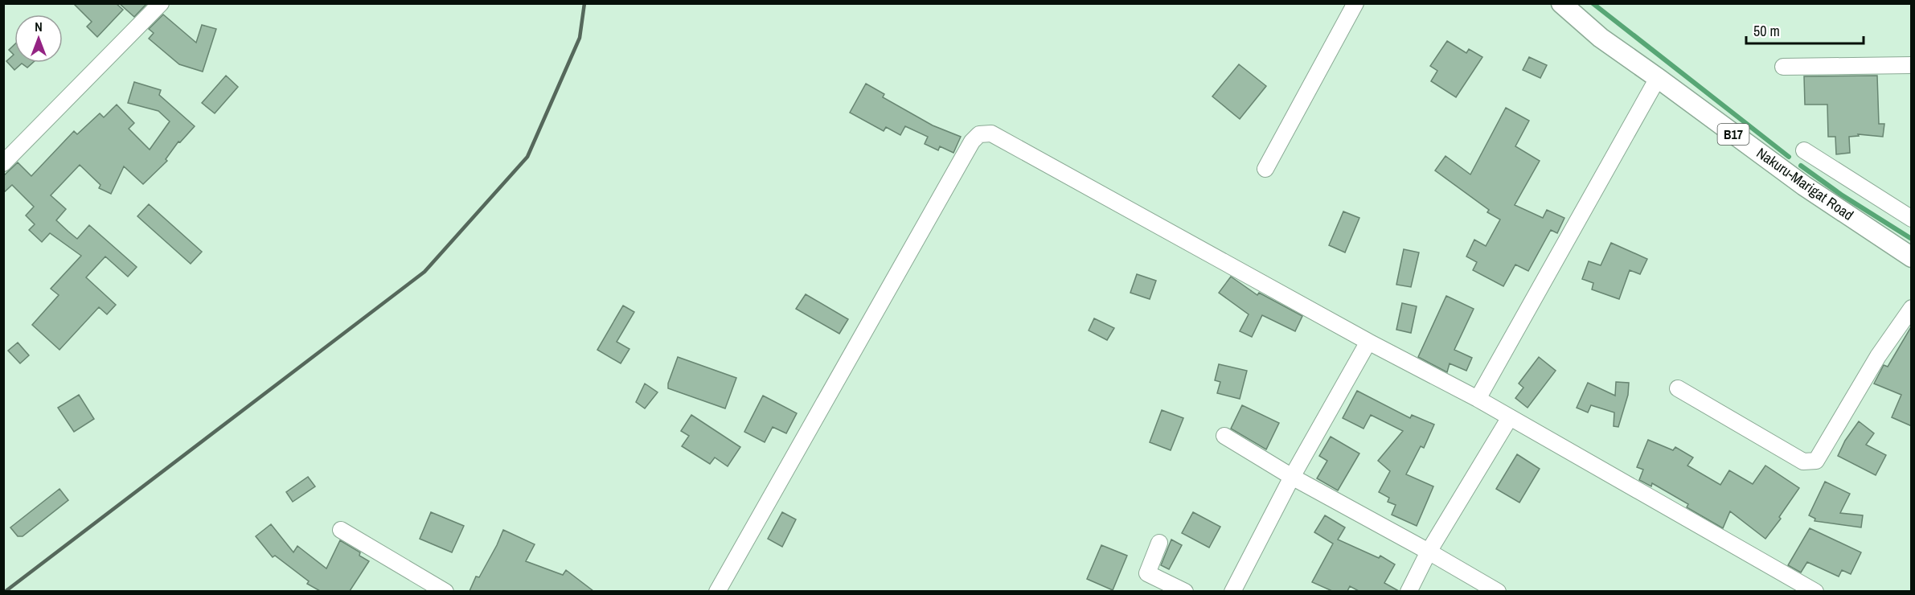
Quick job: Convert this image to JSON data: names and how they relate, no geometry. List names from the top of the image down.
{
  "streets": {
    "main road": ["B17", "Nakuru-Marigat Road"]
  },
  "scale_bar": "50 m",
  "north": "top"
}
